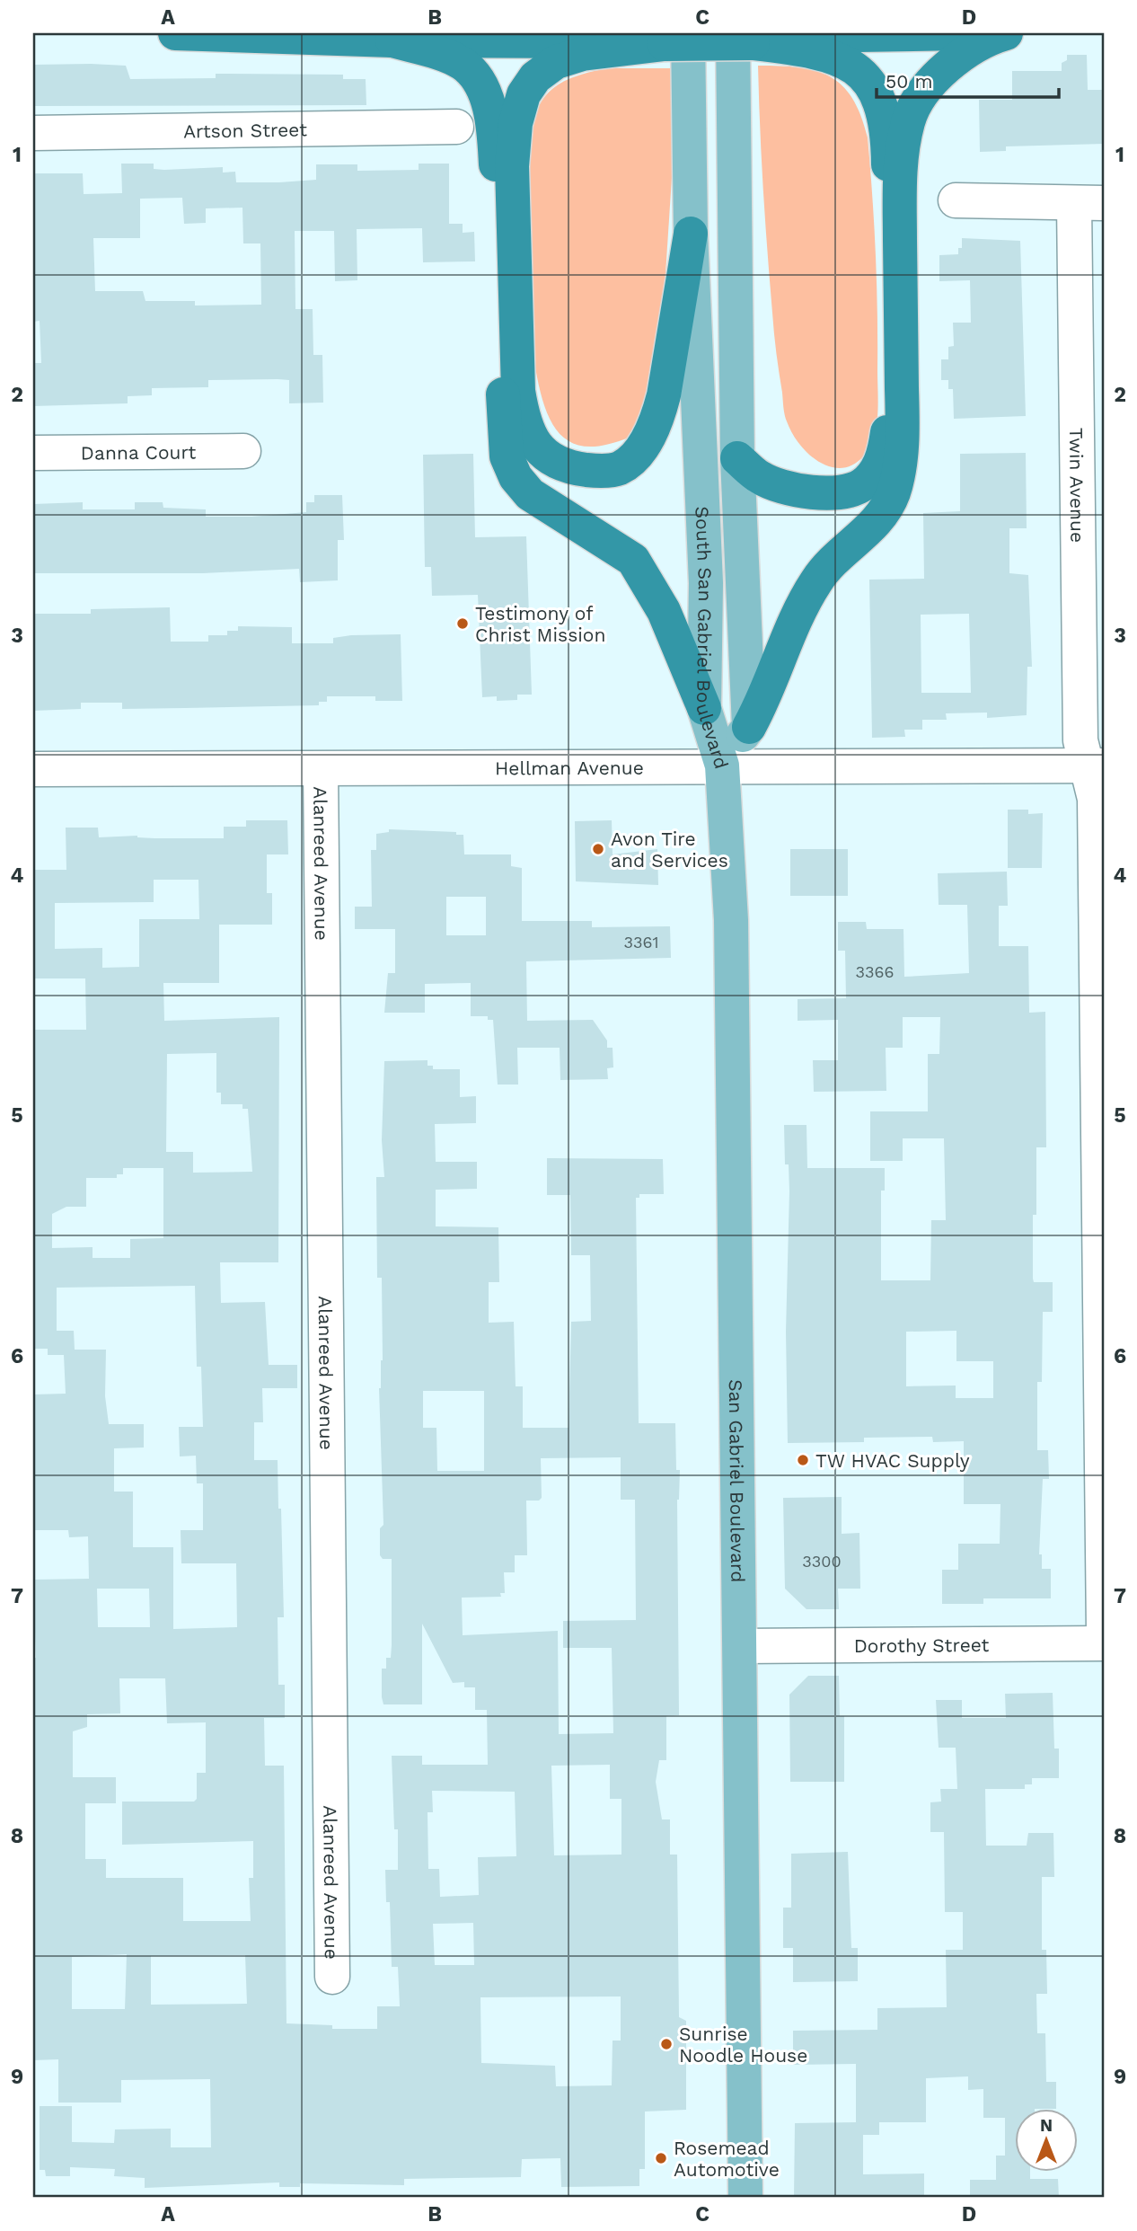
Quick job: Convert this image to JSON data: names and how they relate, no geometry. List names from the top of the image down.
{
  "streets": {
    "main road": ["South San Gabriel Boulevard", "San Gabriel Boulevard"],
    "street": [
      "Artson Street",
      "Danna Court",
      "Twin Avenue",
      "Hellman Avenue",
      "Alanreed Avenue",
      "Dorothy Street"
    ]
  },
  "crossings": [
    ["Twin Avenue", "Hellman Avenue"],
    ["South San Gabriel Boulevard", "Hellman Avenue"],
    ["South San Gabriel Boulevard", "San Gabriel Boulevard"],
    ["Hellman Avenue", "Alanreed Avenue"],
    ["Hellman Avenue", "San Gabriel Boulevard"],
    ["San Gabriel Boulevard", "Dorothy Street"]
  ],
  "places": [
    "Testimony of Christ Mission",
    "Avon Tire and Services",
    "TW HVAC Supply",
    "Sunrise Noodle House",
    "Rosemead Automotive"
  ],
  "house_numbers": ["3361", "3366", "3300"],
  "scale_bar": "50 m",
  "north": "top",
  "grid": {
    "columns": [
      "A",
      "B",
      "C",
      "D"
    ],
    "rows": [
      "1",
      "2",
      "3",
      "4",
      "5",
      "6",
      "7",
      "8",
      "9"
    ]
  }
}
